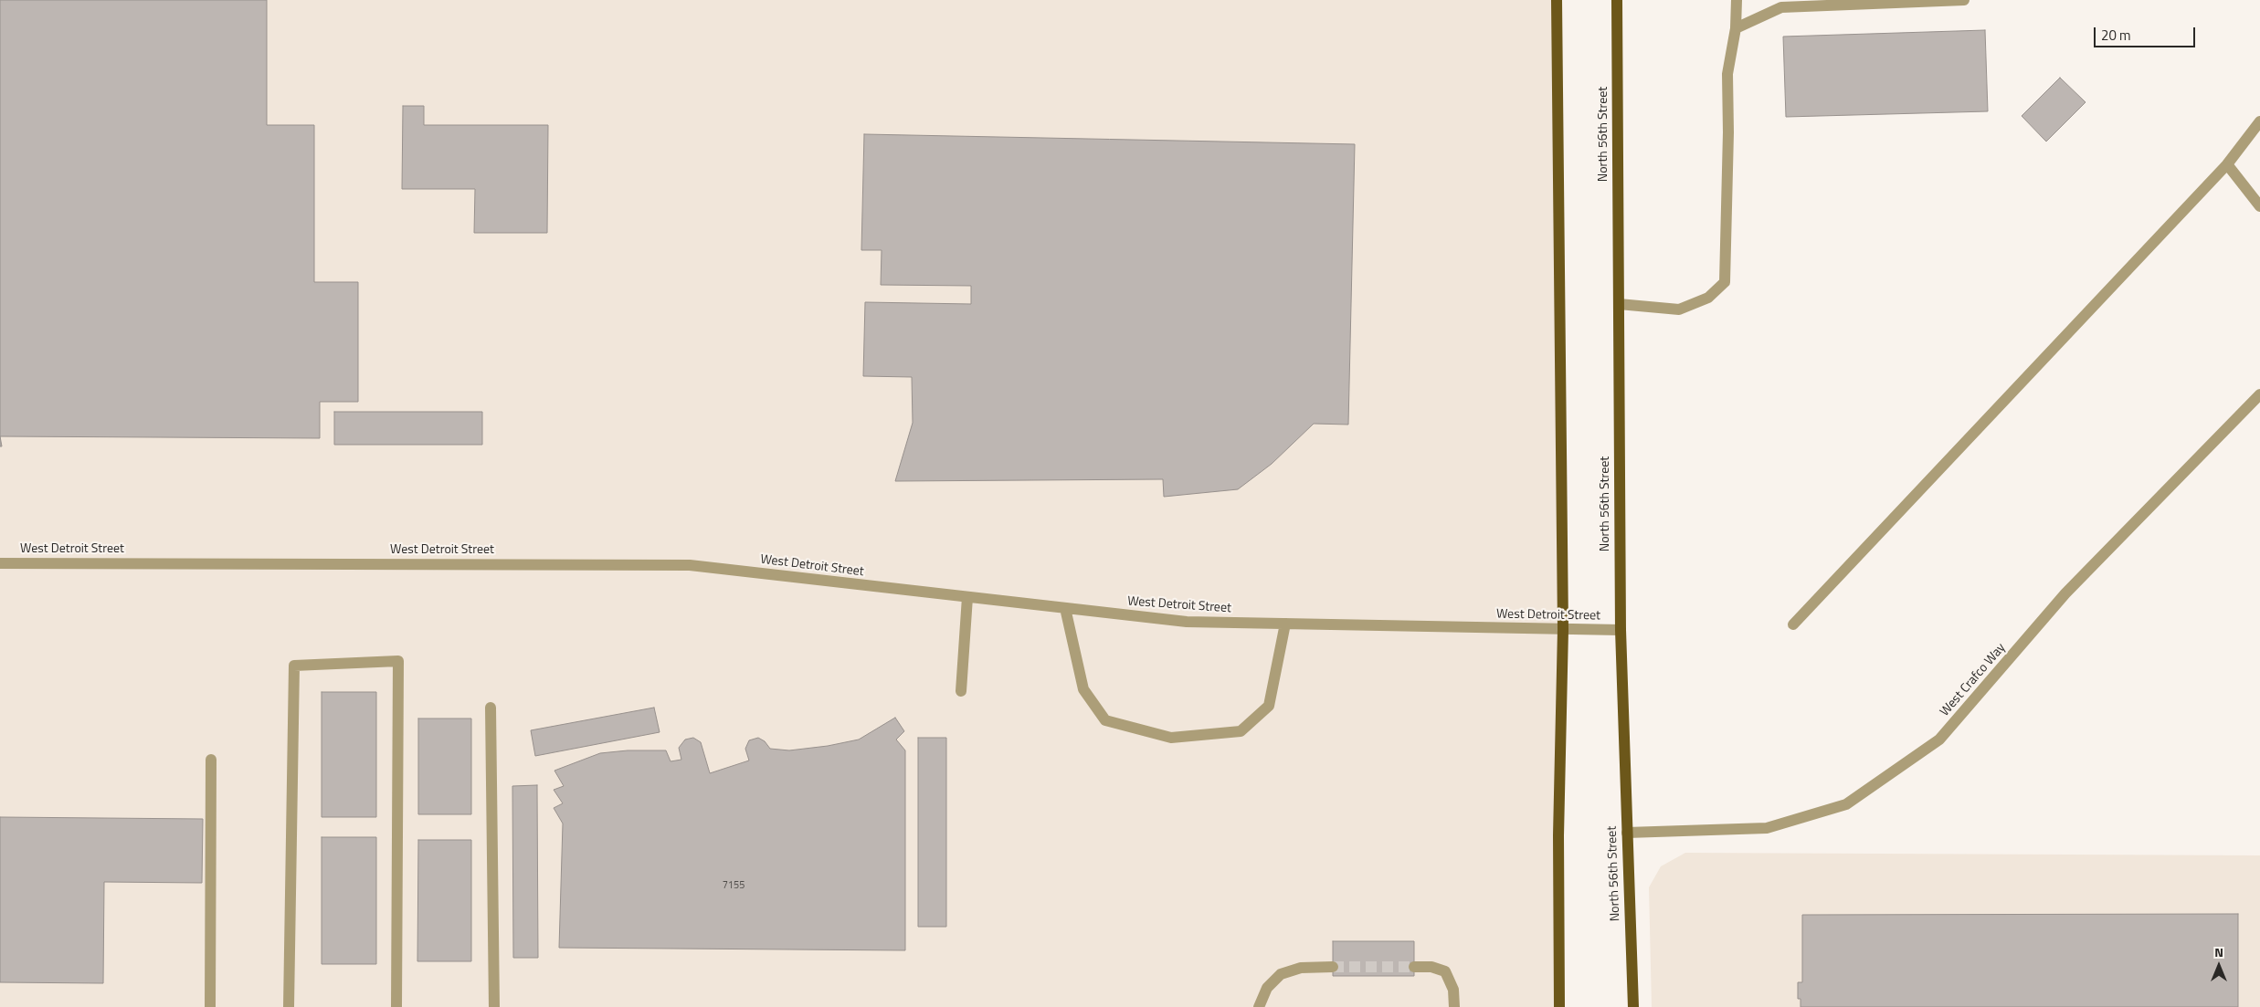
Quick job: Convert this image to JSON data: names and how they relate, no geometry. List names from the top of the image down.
{
  "streets": {
    "main road": ["North 56th Street"],
    "street": ["West Detroit Street", "West Crafco Way"]
  },
  "crossings": [
    ["North 56th Street", "West Detroit Street"],
    ["North 56th Street", "West Crafco Way"]
  ],
  "house_numbers": ["7155"],
  "scale_bar": "20 m",
  "north": "top"
}
